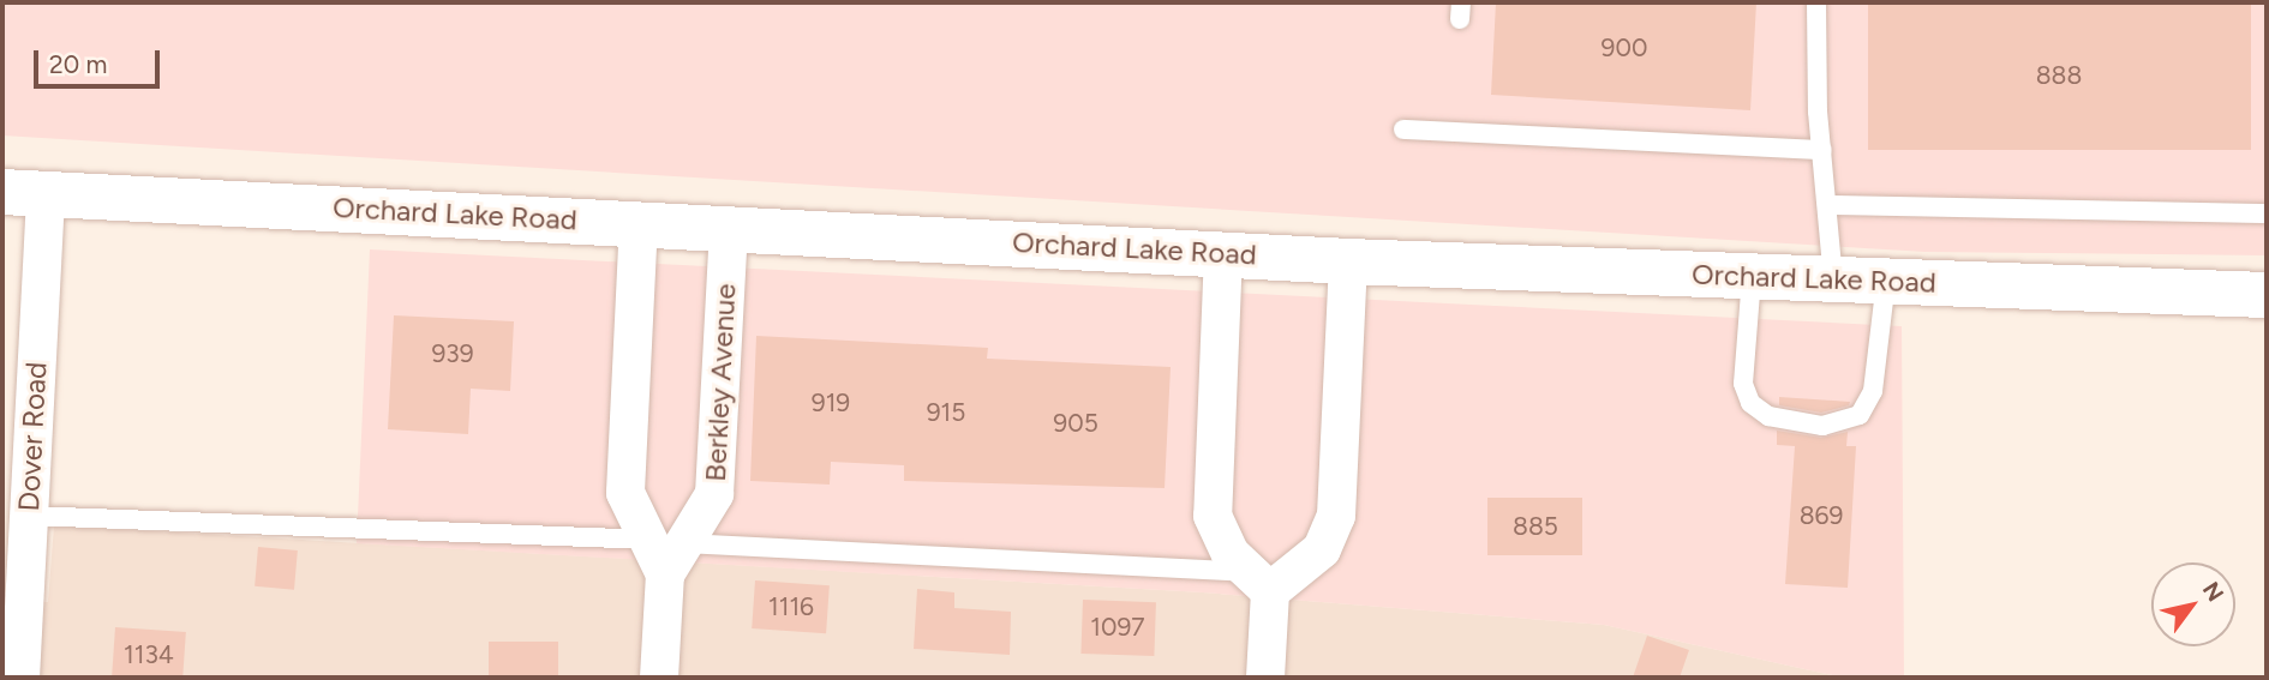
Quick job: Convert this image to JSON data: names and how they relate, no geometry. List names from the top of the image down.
{
  "streets": {
    "main road": ["Orchard Lake Road"],
    "street": ["Berkley Avenue", "Dover Road"]
  },
  "crossings": [
    ["Orchard Lake Road", "Berkley Avenue"],
    ["Orchard Lake Road", "Dover Road"]
  ],
  "house_numbers": [
    "900",
    "888",
    "939",
    "919",
    "915",
    "905",
    "869",
    "885",
    "1116",
    "1097",
    "1134"
  ],
  "scale_bar": "20 m",
  "north": "top right"
}
